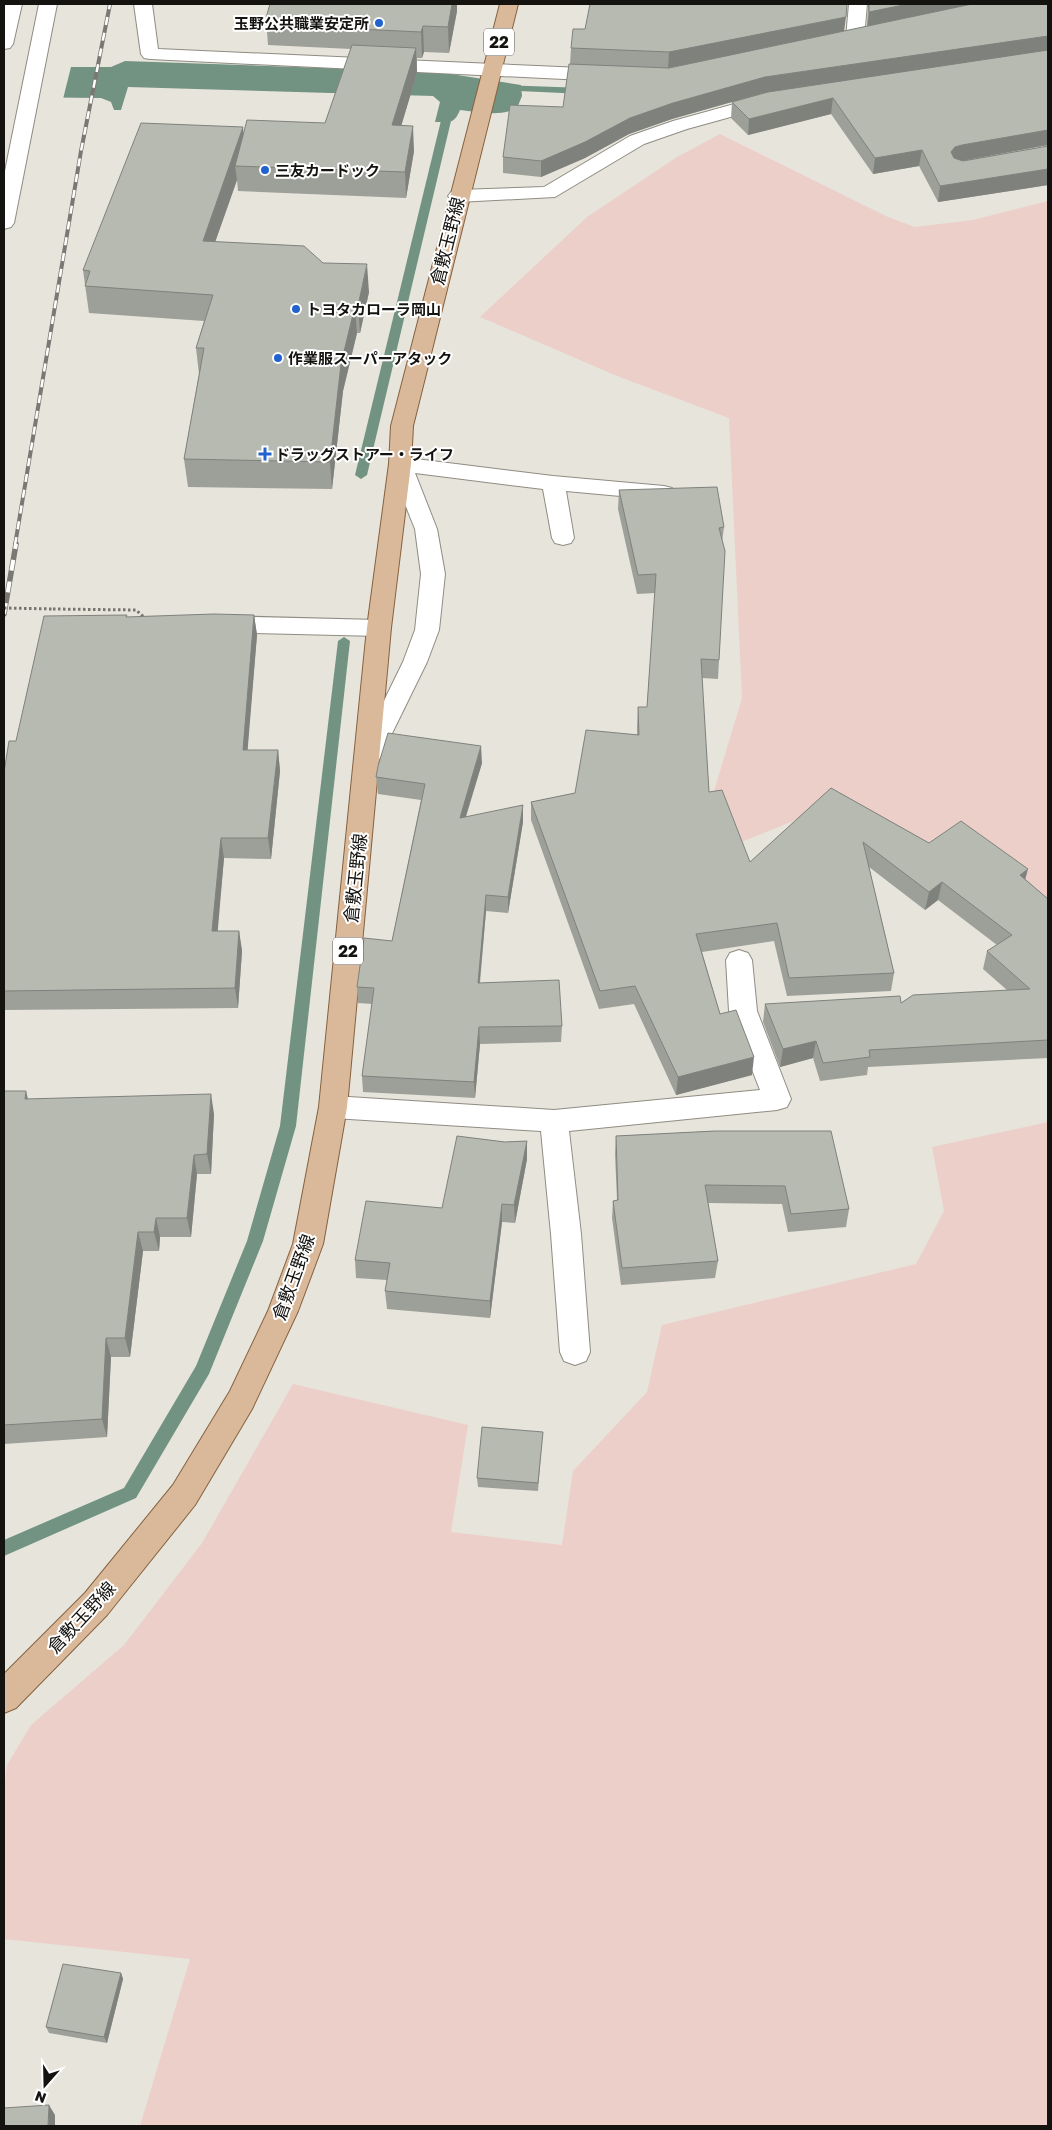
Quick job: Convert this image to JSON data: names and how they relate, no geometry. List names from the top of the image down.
{
  "streets": {
    "main road": ["22", "倉敷玉野線"]
  },
  "places": {
    "other": [
      "玉野公共職業安定所",
      "三友カードック",
      "トヨタカローラ岡山",
      "作業服スーパーアタック"
    ],
    "health": ["ドラッグストアー・ライフ"]
  },
  "north": "bottom"
}
